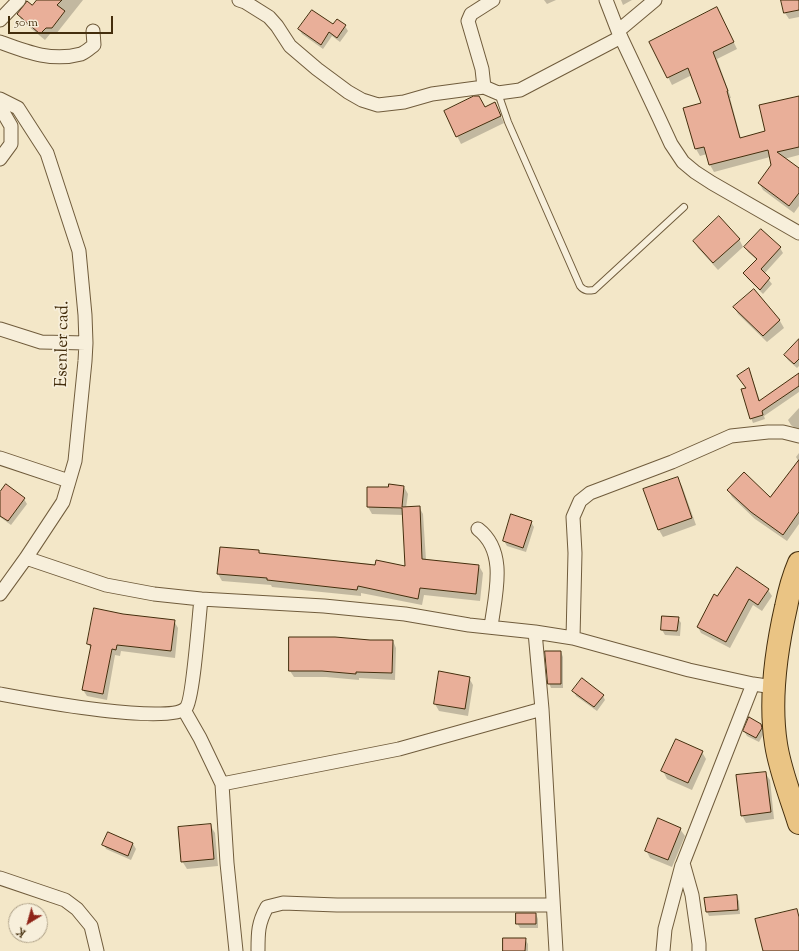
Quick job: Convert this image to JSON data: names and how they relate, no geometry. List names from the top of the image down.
{
  "streets": {
    "street": ["Esenler cad."]
  },
  "scale_bar": "50 m",
  "north": "bottom left"
}
